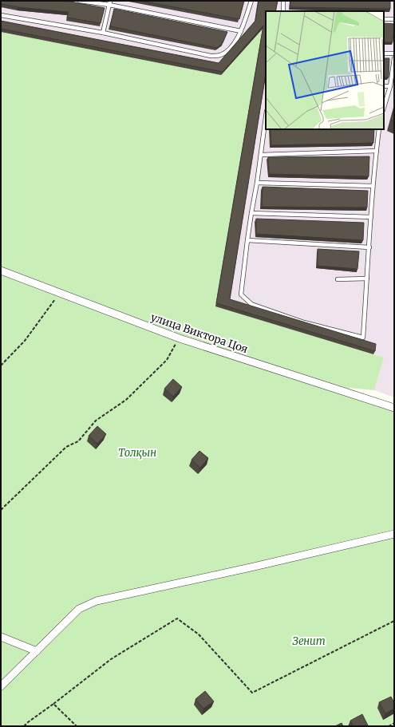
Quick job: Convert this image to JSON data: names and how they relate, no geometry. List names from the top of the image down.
{
  "streets": {
    "street": ["улица Виктора Цоя"]
  },
  "parks": ["Толқын", "Зенит"]
}
